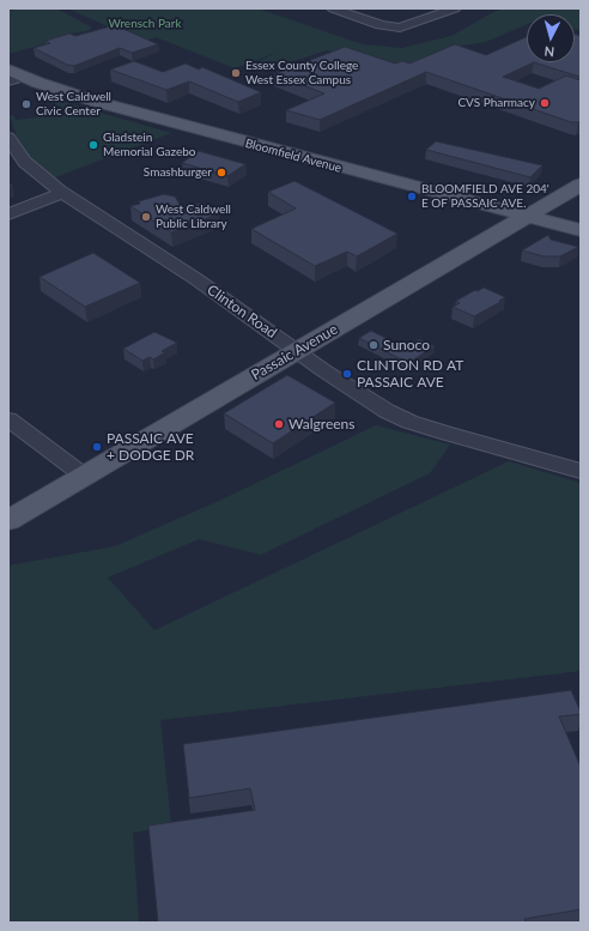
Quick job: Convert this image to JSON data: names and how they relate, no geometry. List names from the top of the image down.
{
  "streets": {
    "main road": ["Bloomfield Avenue", "Passaic Avenue"],
    "street": ["Clinton Road"]
  },
  "crossings": [
    ["Bloomfield Avenue", "Passaic Avenue"],
    ["Clinton Road", "Passaic Avenue"]
  ],
  "parks": ["Wrensch Park"],
  "places": [
    "Essex County College West Essex Campus",
    "CVS Pharmacy",
    "West Caldwell Civic Center",
    "Gladstein Memorial Gazebo",
    "Smashburger",
    "BLOOMFIELD AVE 204' E OF PASSAIC AVE.",
    "West Caldwell Public Library",
    "Sunoco",
    "CLINTON RD AT PASSAIC AVE",
    "Walgreens",
    "PASSAIC AVE + DODGE DR"
  ],
  "north": "bottom"
}
